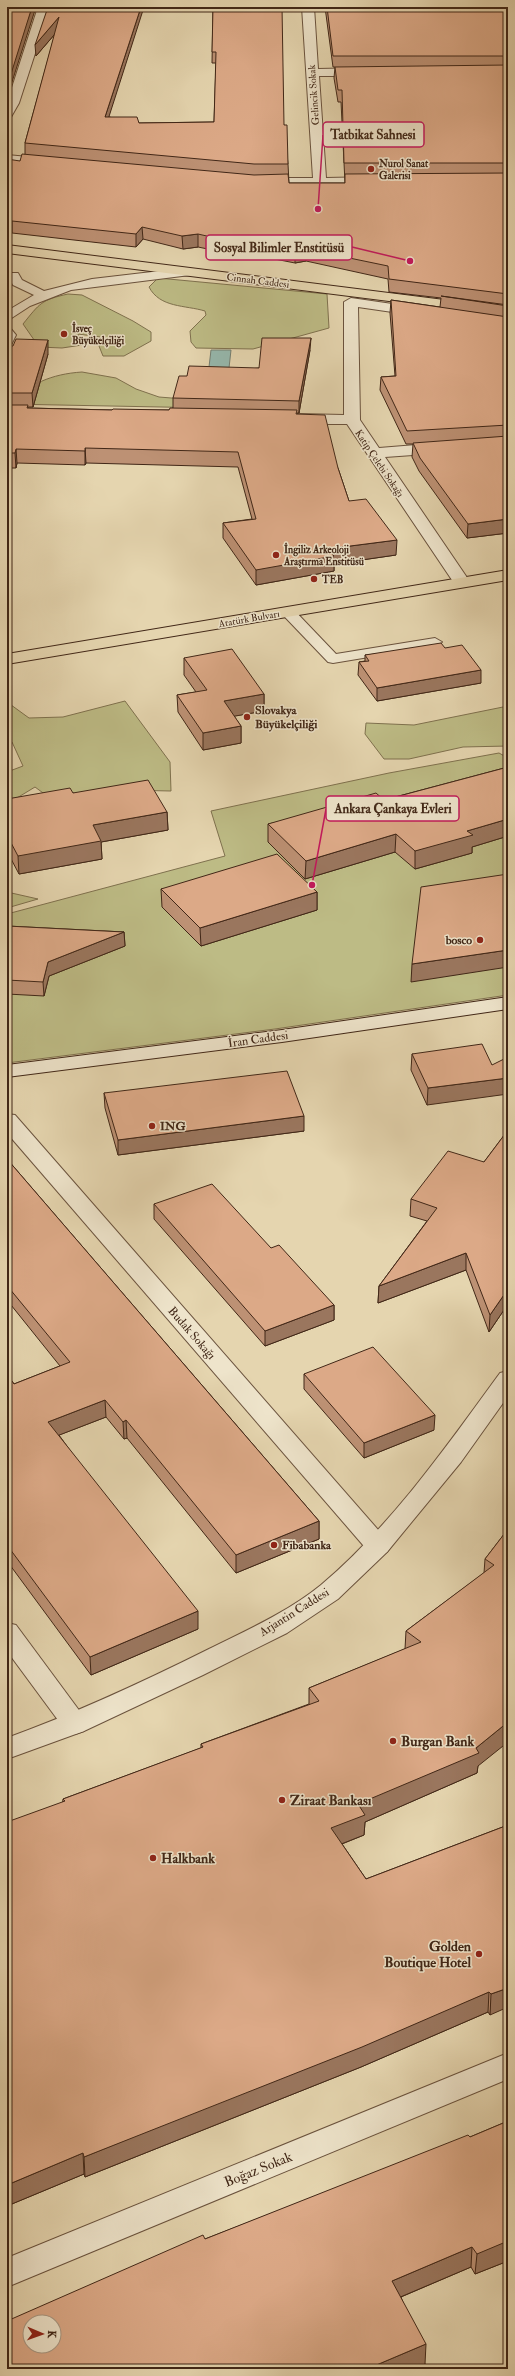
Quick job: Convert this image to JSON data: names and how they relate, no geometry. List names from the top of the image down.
{
  "streets": {
    "main road": ["Cinnah Caddesi", "Atatürk Bulvarı"],
    "street": [
      "Gelincik Sokak",
      "Katip Çelebi Sokağı",
      "İran Caddesi",
      "Budak Sokağı",
      "Arjantin Caddesi",
      "Boğaz Sokak"
    ]
  },
  "crossings": [
    ["Katip Çelebi Sokağı", "Atatürk Bulvarı"],
    ["Budak Sokağı", "Arjantin Caddesi"]
  ],
  "places": [
    "Nurol Sanat Galerisi",
    "Tatbikat Sahnesi",
    "Sosyal Bilimler Enstitüsü",
    "İsveç Büyükelçiliği",
    "İngiliz Arkeoloji Araştırma Enstitüsü",
    "TEB",
    "Slovakya Büyükelçiliği",
    "Ankara Çankaya Evleri",
    "bosco",
    "ING",
    "Fibabanka",
    "Burgan Bank",
    "Ziraat Bankası",
    "Halkbank",
    "Golden Boutique Hotel"
  ],
  "north": "right"
}
